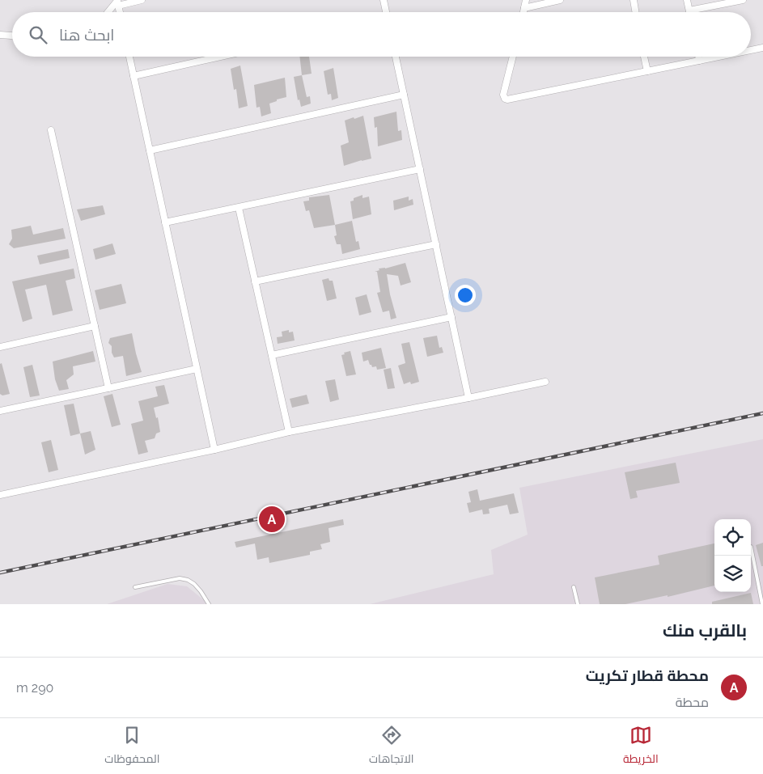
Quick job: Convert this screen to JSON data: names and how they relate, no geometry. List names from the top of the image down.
{
  "page": {
    "search": "ابحث هنا",
    "pins": "A",
    "heading": "بالقرب منك",
    "list": [
      {
        "mark": "A",
        "name": "محطة قطار تكريت",
        "note": "محطة",
        "value": "290 m"
      }
    ],
    "nav": ["الخريطة", "الاتجاهات", "المحفوظات"]
  }
}
